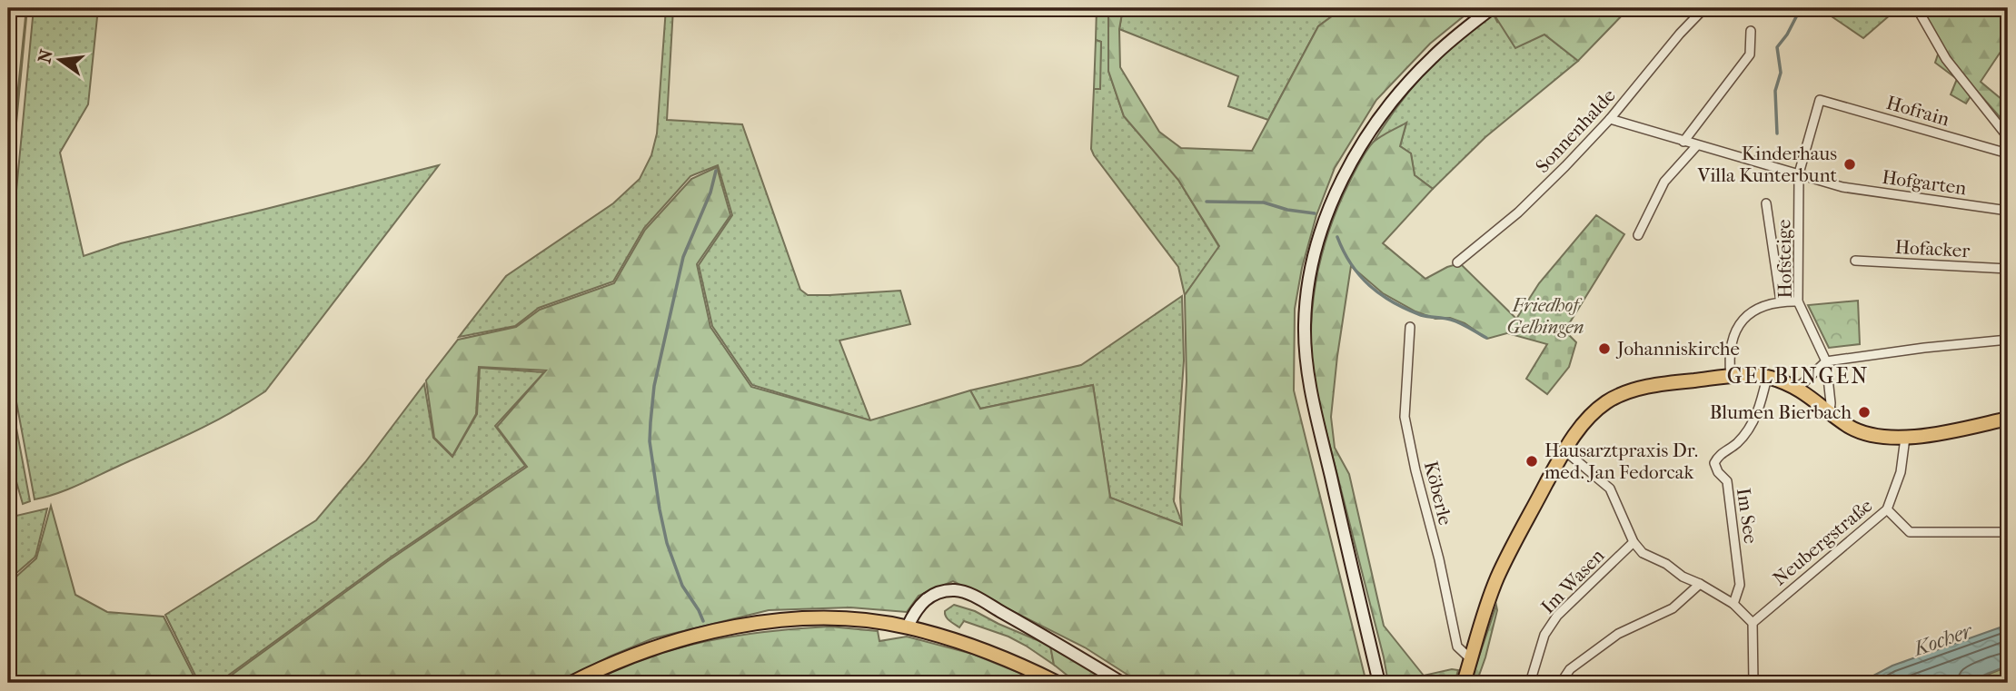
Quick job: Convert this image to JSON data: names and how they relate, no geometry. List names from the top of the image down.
{
  "streets": {
    "street": [
      "Hofrain",
      "Sonnenhalde",
      "Hofgarten",
      "Hofacker",
      "Hofsteige",
      "Köberle",
      "Im See",
      "Neubergstraße",
      "Im Wasen"
    ]
  },
  "crossings": [
    ["Hofrain", "Hofsteige"],
    ["Sonnenhalde", "Hofgarten"],
    ["Hofgarten", "Hofsteige"]
  ],
  "districts": ["GELBINGEN"],
  "water": ["Kocher"],
  "parks": ["Friedhof Gelbingen"],
  "places": [
    "Kinderhaus Villa Kunterbunt",
    "Johanniskirche",
    "Blumen Bierbach",
    "Hausarztpraxis Dr. med. Jan Fedorcak"
  ],
  "north": "left"
}
